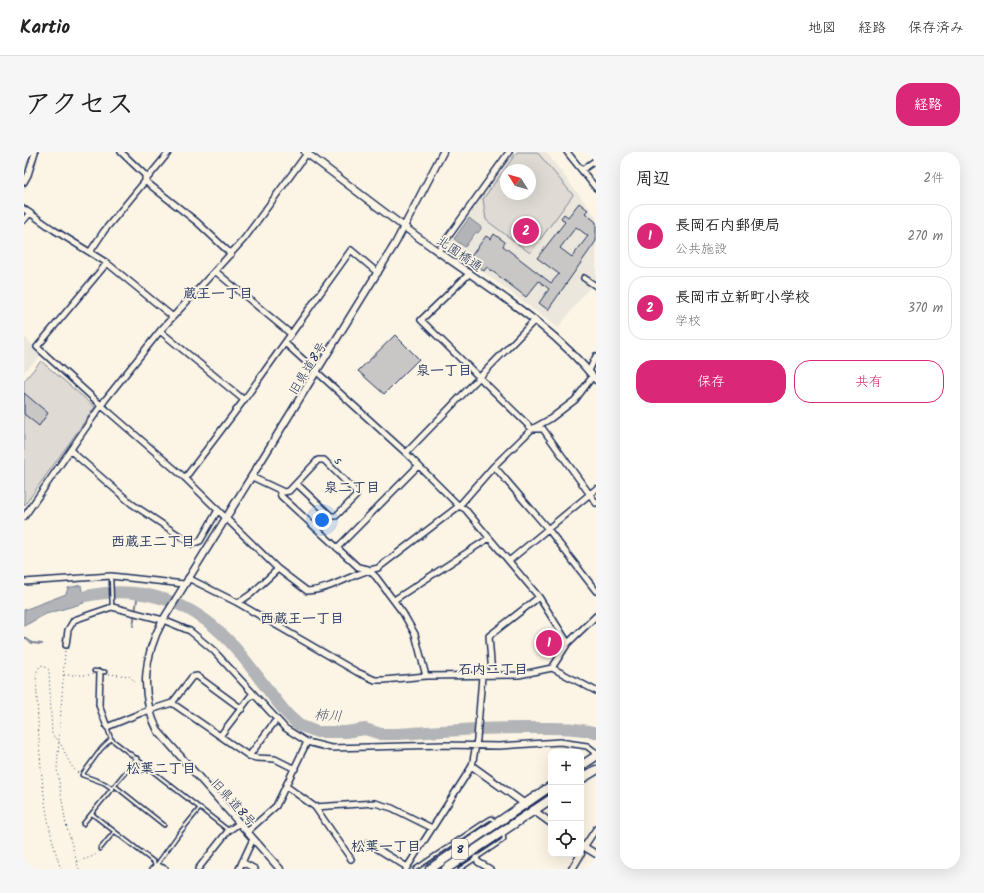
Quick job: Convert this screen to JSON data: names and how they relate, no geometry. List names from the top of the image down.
{
  "streets": {
    "highway": ["8"],
    "street": ["北園橋通", "旧県道8号", "s"]
  },
  "crossings": [
    ["北園橋通", "旧県道8号"]
  ],
  "districts": [
    "蔵王一丁目",
    "泉一丁目",
    "泉二丁目",
    "西蔵王二丁目",
    "西蔵王一丁目",
    "石内二丁目",
    "松葉二丁目",
    "松葉一丁目"
  ],
  "water": ["柿川"],
  "north": "top left",
  "page": {
    "header": "Kartio",
    "nav": ["地図", "経路", "保存済み"],
    "title": "アクセス",
    "buttons": [
      "経路",
      ["保存", "共有"]
    ],
    "heading": ["周辺", "2件"],
    "list": [
      {
        "mark": "1",
        "name": "長岡石内郵便局",
        "note": "公共施設",
        "value": "270 m"
      },
      {
        "mark": "2",
        "name": "長岡市立新町小学校",
        "note": "学校",
        "value": "370 m"
      }
    ],
    "pins": ["2", "1"],
    "map_buttons": ["+", "−"]
  }
}
